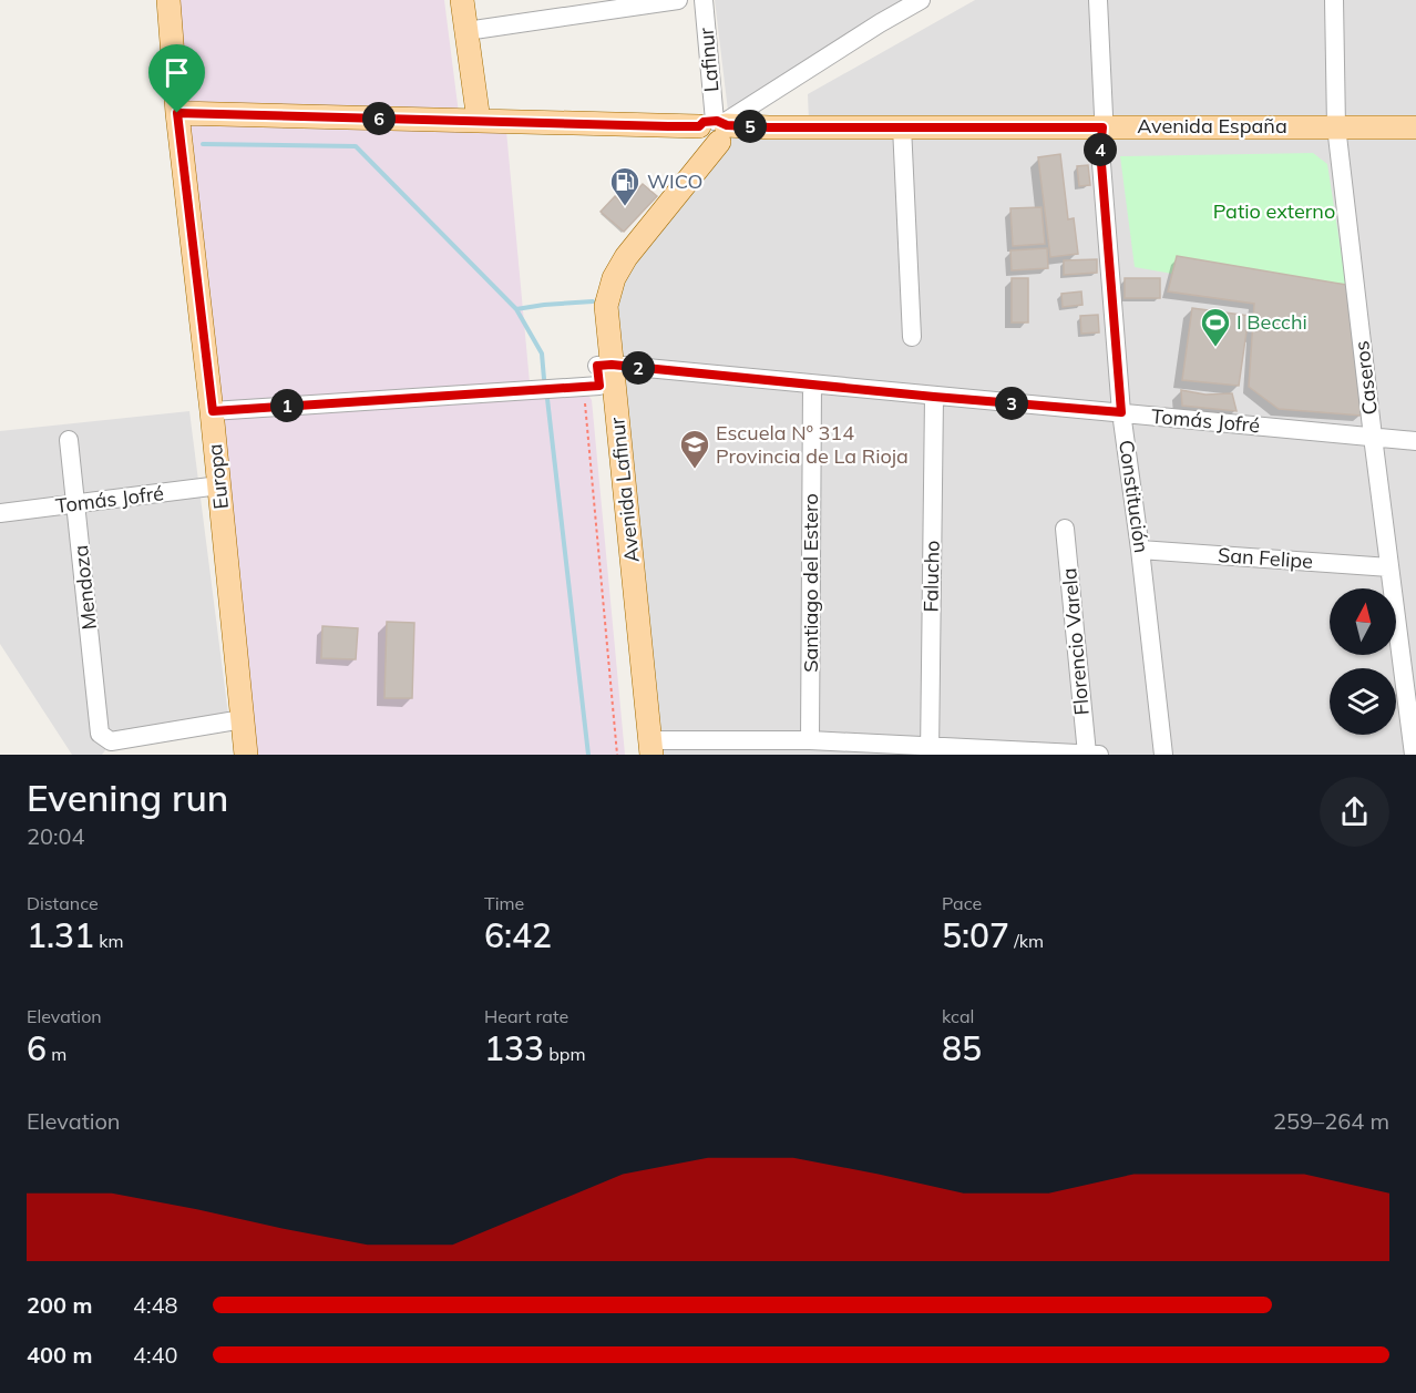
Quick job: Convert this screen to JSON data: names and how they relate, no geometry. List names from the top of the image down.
{
  "streets": {
    "main road": ["Avenida España", "Europa", "Avenida Lafinur"],
    "street": [
      "Lafinur",
      "Caseros",
      "Tomás Jofré",
      "Constitución",
      "San Felipe",
      "Falucho",
      "Santiago del Estero",
      "Mendoza",
      "Florencio Varela"
    ]
  },
  "crossings": [
    ["Lafinur", "Avenida España"],
    ["Lafinur", "Avenida Lafinur"],
    ["Avenida España", "Caseros"],
    ["Avenida España", "Europa"],
    ["Avenida España", "Avenida Lafinur"],
    ["Avenida España", "Constitución"],
    ["Caseros", "Tomás Jofré"],
    ["Caseros", "San Felipe"],
    ["Tomás Jofré", "Europa"],
    ["Tomás Jofré", "Avenida Lafinur"],
    ["Tomás Jofré", "Constitución"],
    ["Tomás Jofré", "Falucho"],
    ["Tomás Jofré", "Santiago del Estero"],
    ["Tomás Jofré", "Mendoza"],
    ["Europa", "Mendoza"],
    ["Constitución", "San Felipe"]
  ],
  "parks": ["Patio externo"],
  "places": {
    "fuel station": ["WICO"],
    "sports": ["I Becchi"],
    "school or university": ["Escuela Nº 314 Provincia de La Rioja"]
  },
  "north": "top",
  "page": {
    "pins": [
      "6",
      "5",
      "4",
      "2",
      "3",
      "1"
    ],
    "heading": ["Evening run", "20:04"],
    "stats": [
      ["Distance", "1.31 km"],
      ["Time", "6:42"],
      ["Pace", "5:07 /km"],
      ["Elevation", "6 m"],
      ["Heart rate", "133 bpm"],
      ["kcal", "85"]
    ],
    "chart": ["Elevation", "259–264 m"],
    "list": [
      {
        "name": "200 m",
        "note": "4:48"
      },
      {
        "name": "400 m",
        "note": "4:40"
      }
    ]
  }
}
